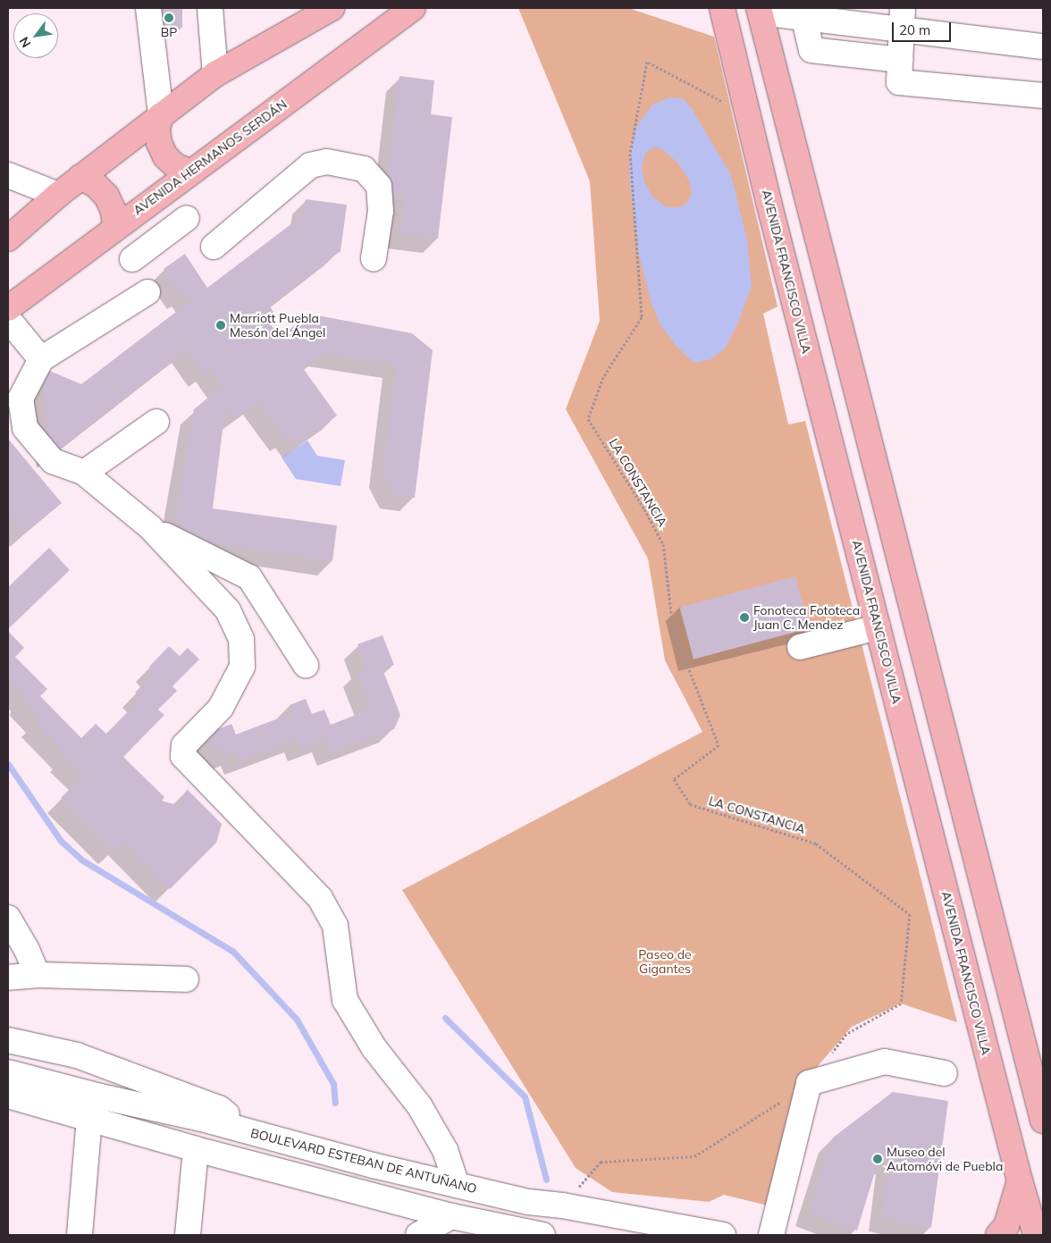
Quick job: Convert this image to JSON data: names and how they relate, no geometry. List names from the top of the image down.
{
  "streets": {
    "main road": ["AVENIDA HERMANOS SERDÁN", "AVENIDA FRANCISCO VILLA"],
    "street": ["BOULEVARD ESTEBAN DE ANTUÑANO"],
    "path": ["LA CONSTANCIA"]
  },
  "parks": ["Paseo de Gigantes"],
  "places": [
    "BP",
    "Marriott Puebla Mesón del Ángel",
    "Fonoteca Fototeca Juan C. Mendez",
    "Museo del Automóvi de Puebla"
  ],
  "scale_bar": "20 m",
  "north": "bottom left"
}
